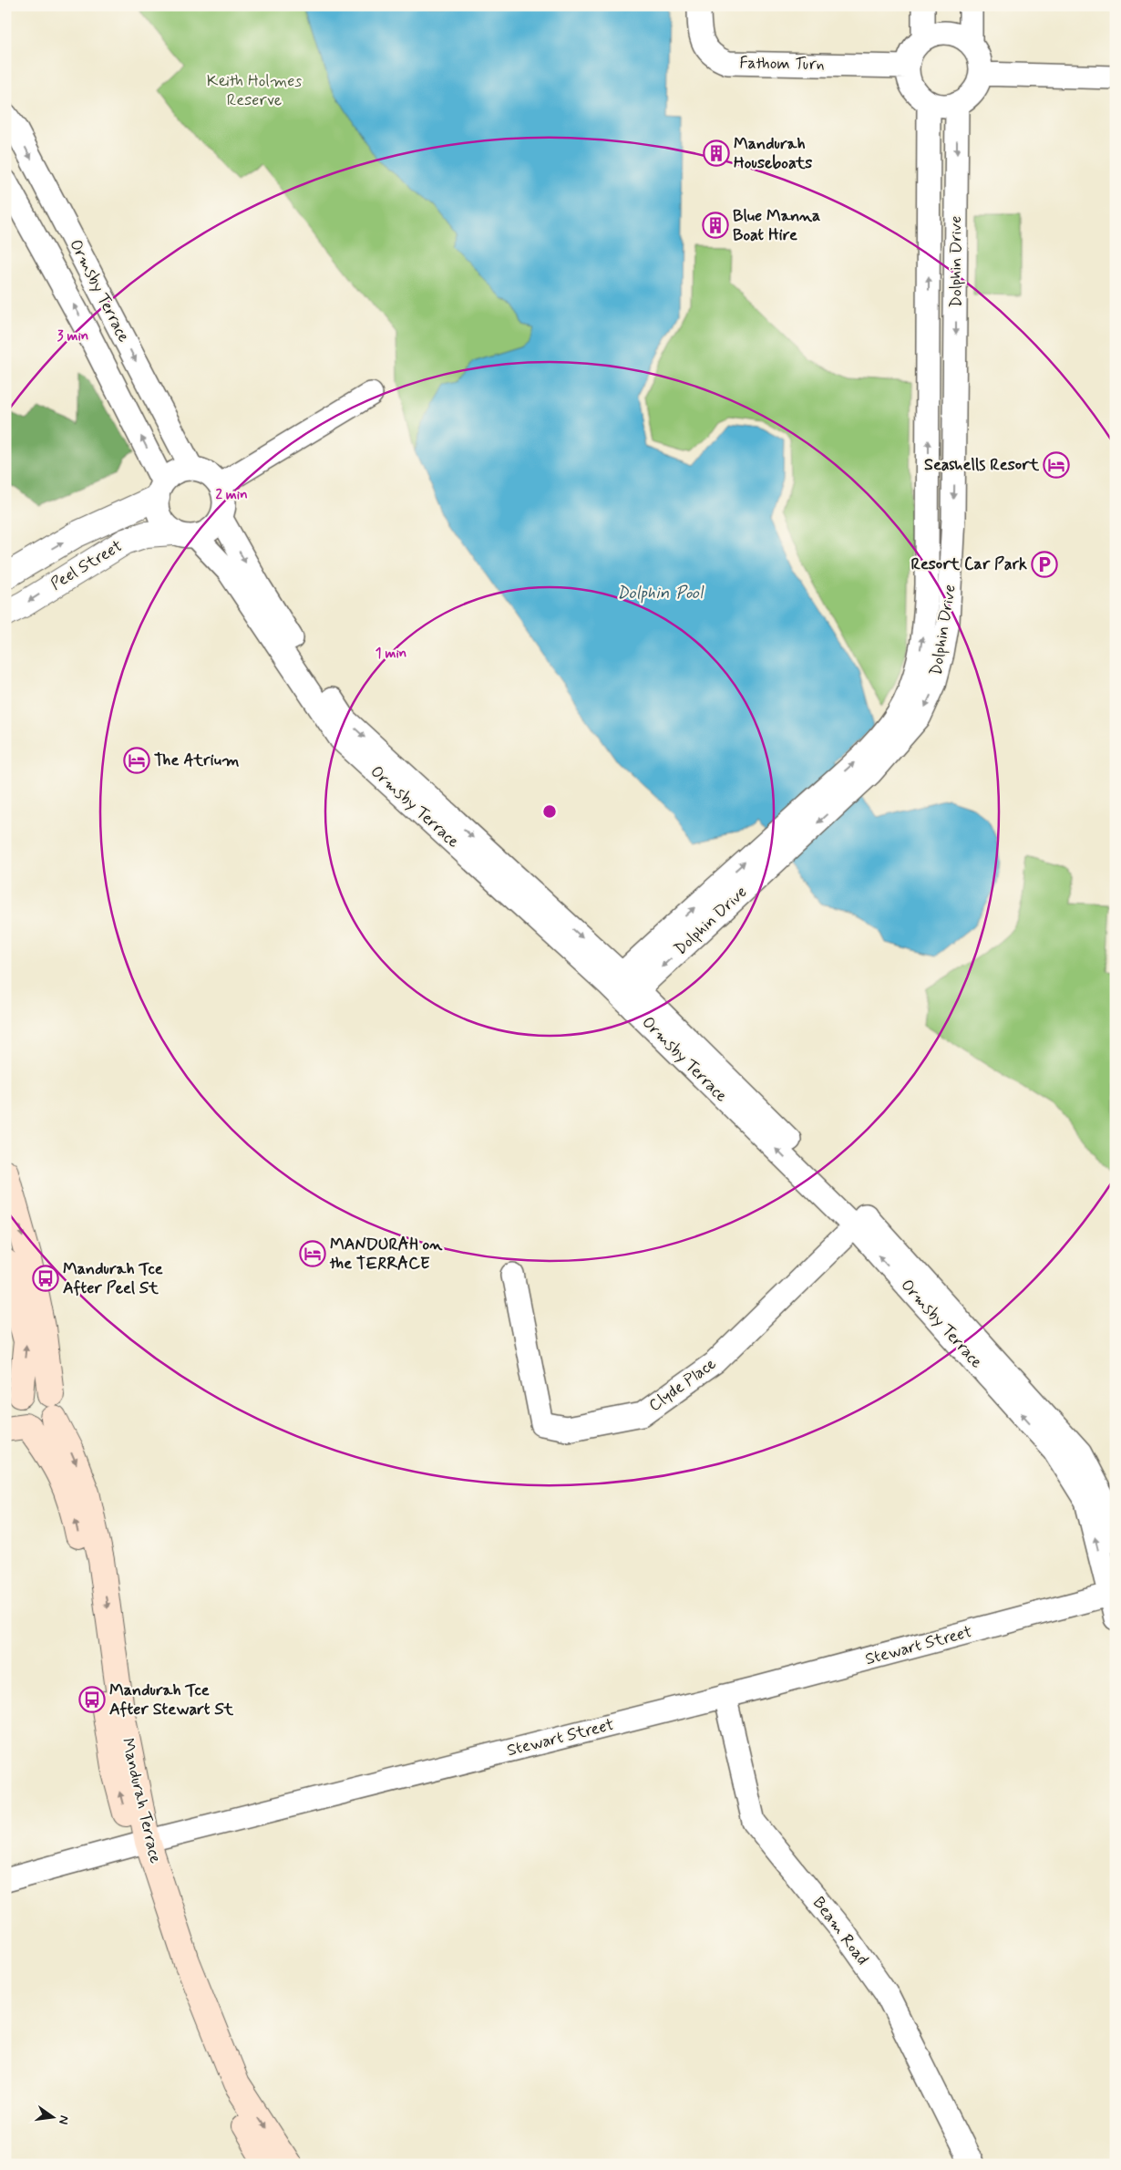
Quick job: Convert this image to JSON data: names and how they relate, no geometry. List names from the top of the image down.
{
  "streets": {
    "main road": ["Mandurah Terrace"],
    "street": [
      "Fathom Turn",
      "Dolphin Drive",
      "Ormsby Terrace",
      "Peel Street",
      "Clyde Place",
      "Stewart Street",
      "Beam Road"
    ]
  },
  "crossings": [
    ["Fathom Turn", "Dolphin Drive"],
    ["Dolphin Drive", "Ormsby Terrace"],
    ["Ormsby Terrace", "Peel Street"],
    ["Ormsby Terrace", "Clyde Place"],
    ["Ormsby Terrace", "Stewart Street"],
    ["Stewart Street", "Mandurah Terrace"],
    ["Stewart Street", "Beam Road"]
  ],
  "water": ["Dolphin Pool"],
  "parks": ["Keith Holmes Reserve"],
  "places": {
    "building": ["Mandurah Houseboats", "Blue Manna Boat Hire"],
    "hotel": ["Seashells Resort", "The Atrium", "MANDURAH on the TERRACE"],
    "parking": ["Resort Car Park"],
    "bus stop": ["Mandurah Tce After Peel St", "Mandurah Tce After Stewart St"]
  },
  "north": "right",
  "rings": ["3 min", "2 min", "1 min"]
}
